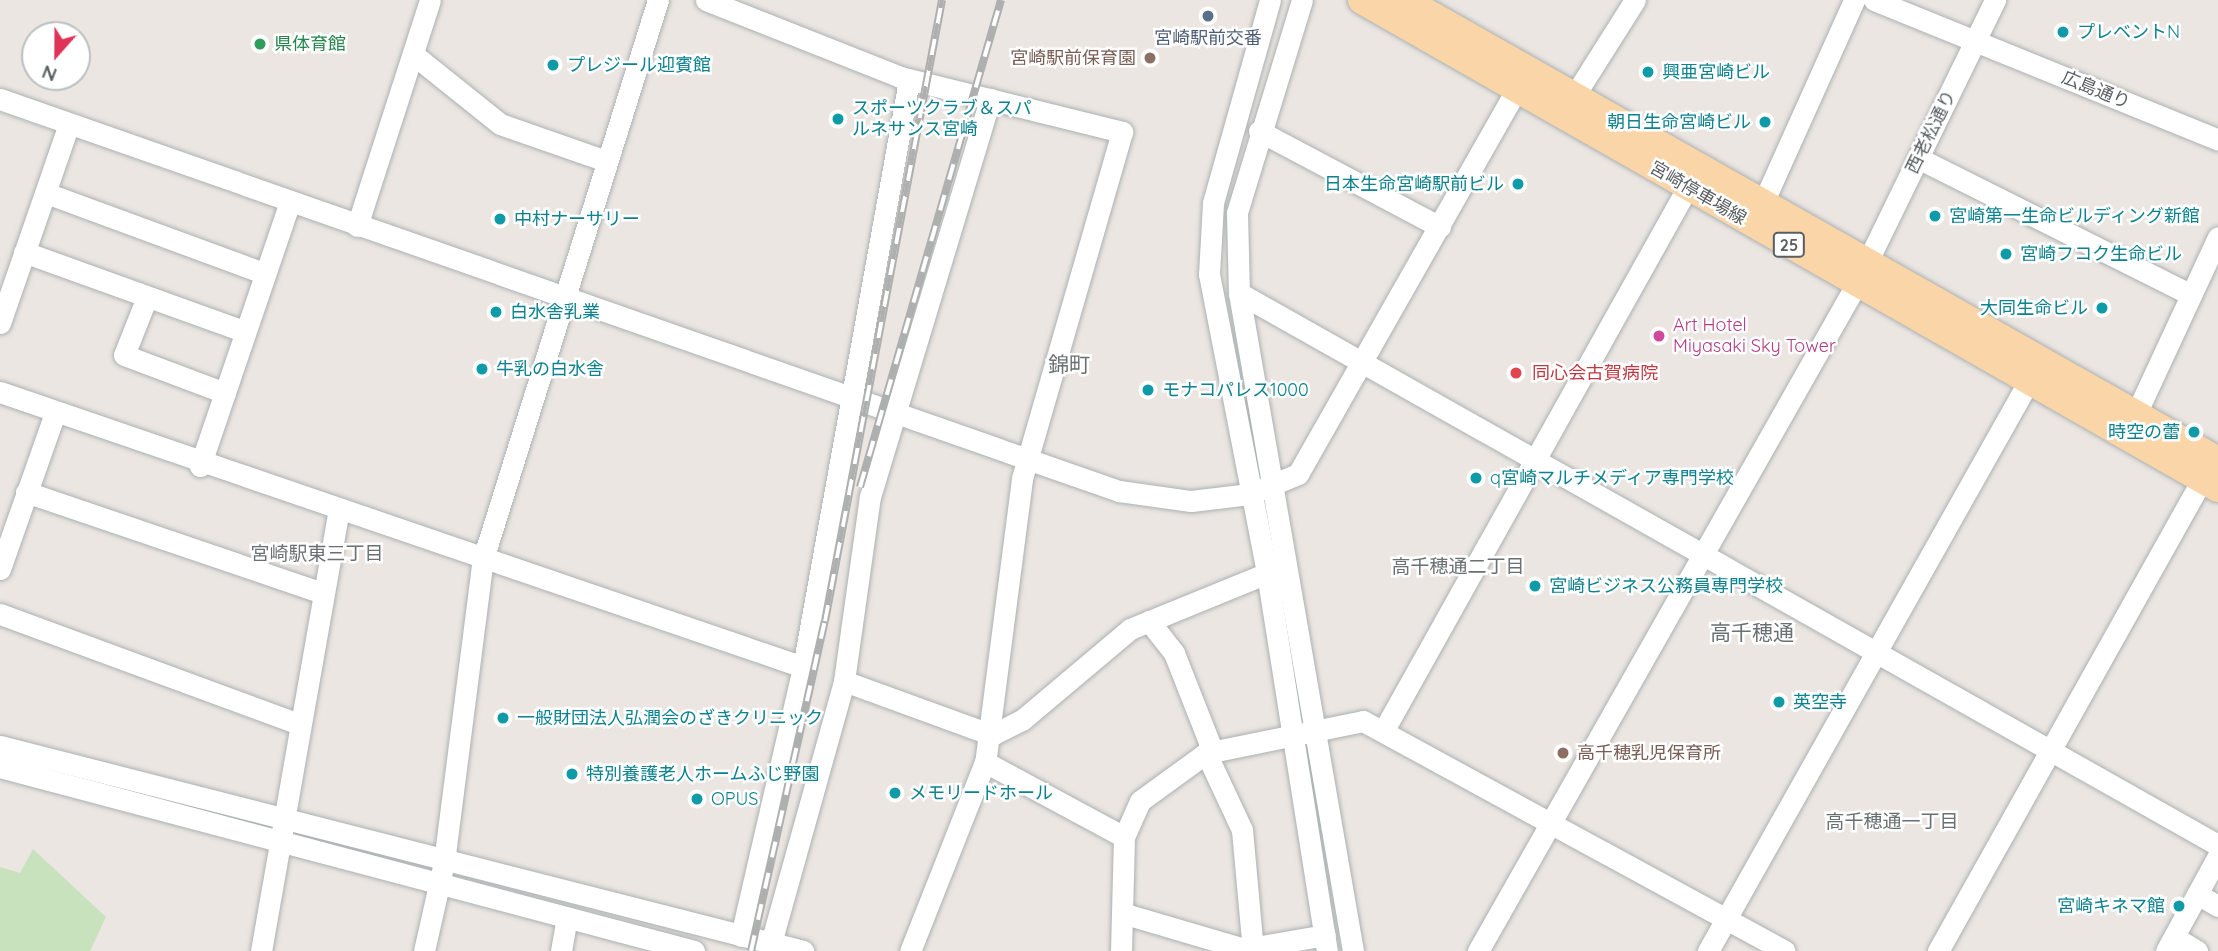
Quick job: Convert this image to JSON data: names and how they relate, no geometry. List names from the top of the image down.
{
  "streets": {
    "main road": ["宮崎停車場線", "25"],
    "street": ["広島通り", "西老松通り"]
  },
  "crossings": [
    ["広島通り", "西老松通り"],
    ["西老松通り", "宮崎停車場線"]
  ],
  "districts": [
    "錦町",
    "宮崎駅東三丁目",
    "高千穂通二丁目",
    "高千穂通",
    "高千穂通一丁目"
  ],
  "places": [
    "宮崎駅前交番",
    "プレベントN",
    "県体育館",
    "宮崎駅前保育園",
    "プレジール迎賓館",
    "興亜宮崎ビル",
    "スポーツクラブ＆スパ ルネサンス宮崎",
    "朝日生命宮崎ビル",
    "日本生命宮崎駅前ビル",
    "宮崎第一生命ビルディング新館",
    "中村ナーサリー",
    "宮崎フコク生命ビル",
    "大同生命ビル",
    "白水舎乳業",
    "Art Hotel Miyasaki Sky Tower",
    "牛乳の白水舎",
    "同心会古賀病院",
    "モナコパレス1000",
    "時空の蕾",
    "q宮崎マルチメディア専門学校",
    "宮崎ビジネス公務員専門学校",
    "英空寺",
    "一般財団法人弘潤会のざきクリニック",
    "高千穂乳児保育所",
    "特別養護老人ホームふじ野園",
    "メモリードホール",
    "OPUS",
    "宮崎キネマ館"
  ],
  "north": "bottom"
}
